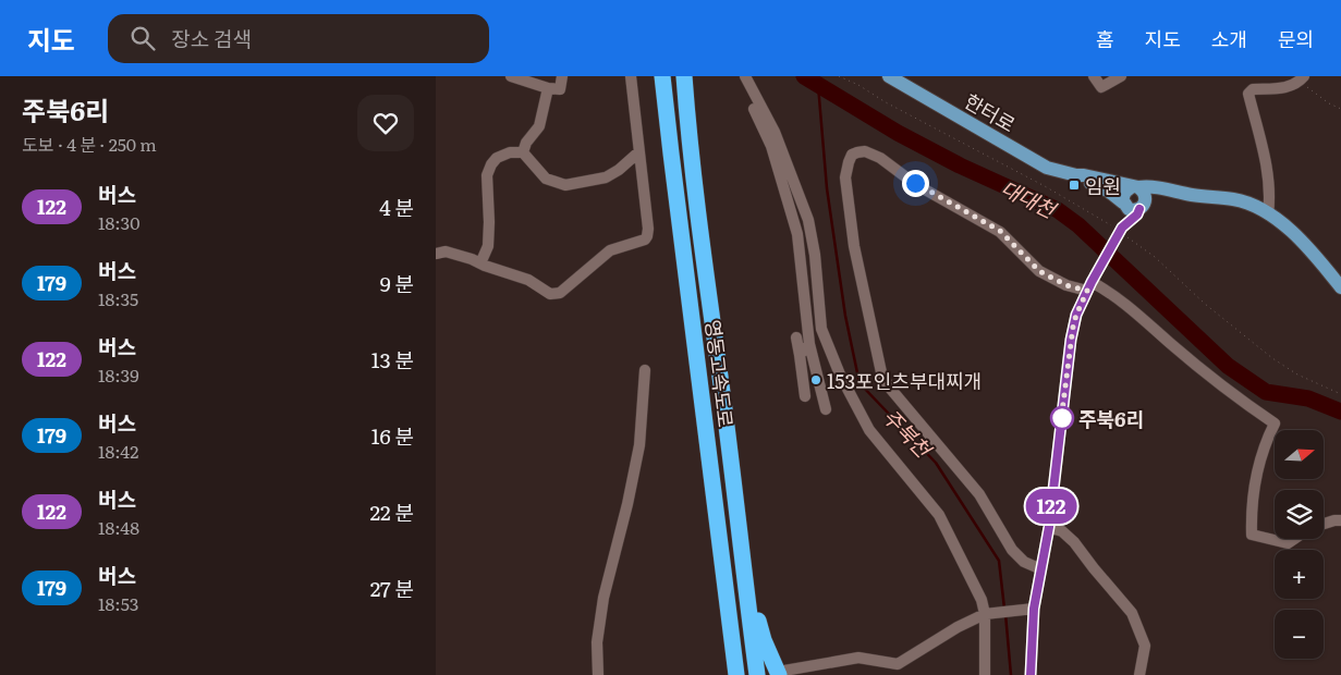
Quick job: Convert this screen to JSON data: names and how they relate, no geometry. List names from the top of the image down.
{
  "streets": {
    "highway": ["영동고속도로"],
    "main road": ["한터로"]
  },
  "water": ["대대천", "주북천"],
  "places": {
    "transit": ["임원"],
    "other": ["153포인츠부대찌개", "주북6리"]
  },
  "lines": ["bus line 122"],
  "north": "right",
  "page": {
    "header": "지도",
    "search": "장소 검색",
    "nav": [
      "홈",
      "지도",
      "소개",
      "문의"
    ],
    "heading": ["주북6리", "도보 · 4 분 · 250 m"],
    "on_map": "122",
    "list": [
      {
        "mark": "122",
        "name": "버스",
        "note": "18:30",
        "value": "4 분"
      },
      {
        "mark": "179",
        "name": "버스",
        "note": "18:35",
        "value": "9 분"
      },
      {
        "mark": "122",
        "name": "버스",
        "note": "18:39",
        "value": "13 분"
      },
      {
        "mark": "179",
        "name": "버스",
        "note": "18:42",
        "value": "16 분"
      },
      {
        "mark": "122",
        "name": "버스",
        "note": "18:48",
        "value": "22 분"
      },
      {
        "mark": "179",
        "name": "버스",
        "note": "18:53",
        "value": "27 분"
      }
    ],
    "map_buttons": ["+", "−"]
  }
}
